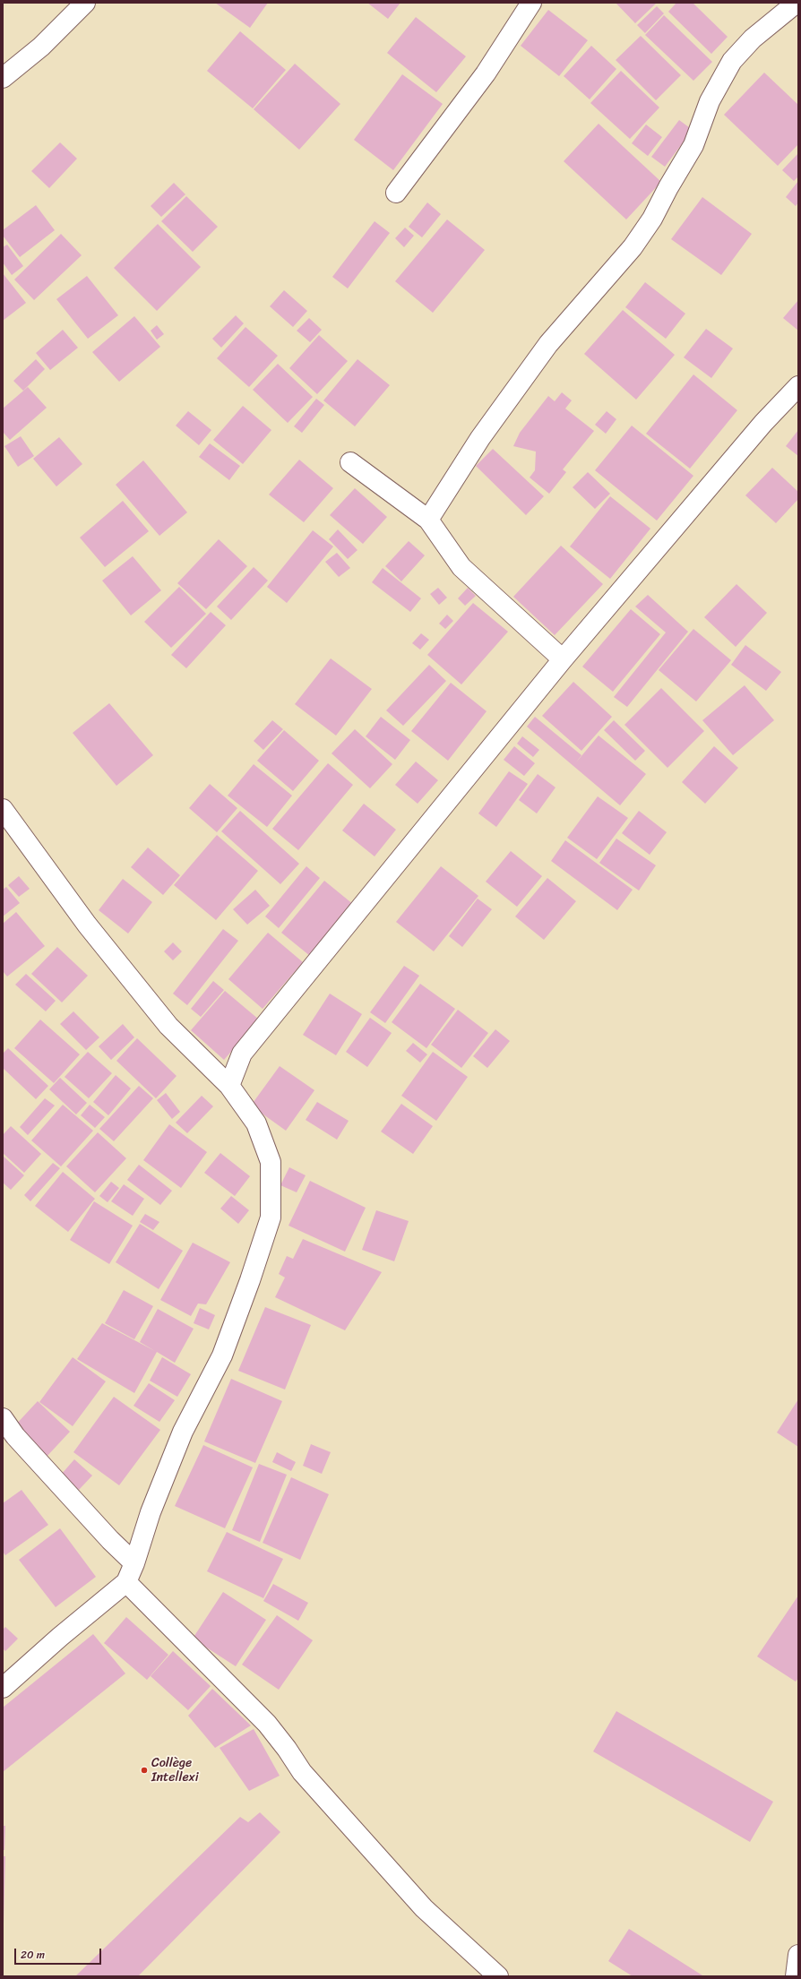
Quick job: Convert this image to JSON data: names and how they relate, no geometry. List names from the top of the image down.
{
  "places": ["Collège Intellexi"],
  "scale_bar": "20 m"
}
